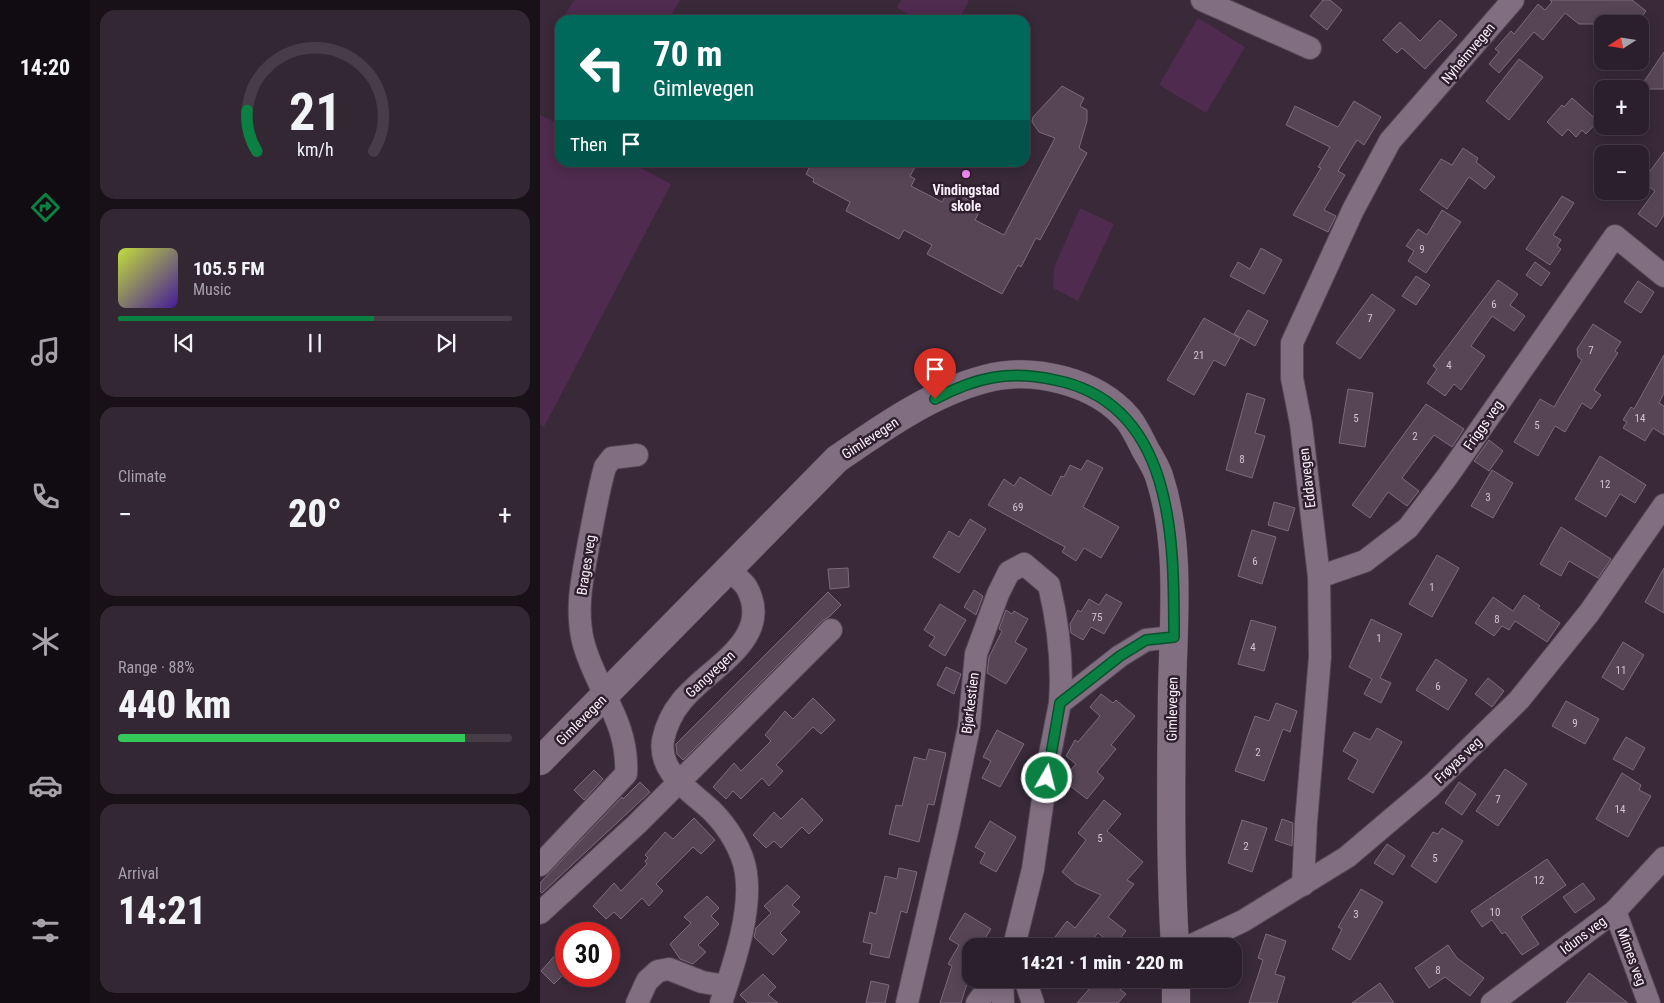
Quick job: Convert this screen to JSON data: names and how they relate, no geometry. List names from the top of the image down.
{
  "streets": {
    "street": [
      "Nyheimvegen",
      "Friggs veg",
      "Gimlevegen",
      "Eddavegen",
      "Brages veg",
      "Gangvegen",
      "Bjørkestien",
      "Frøyas veg",
      "Iduns veg",
      "Mimes veg"
    ]
  },
  "crossings": [
    ["Nyheimvegen", "Eddavegen"],
    ["Friggs veg", "Eddavegen"],
    ["Gimlevegen", "Brages veg"],
    ["Gimlevegen", "Gangvegen"],
    ["Eddavegen", "Frøyas veg"],
    ["Iduns veg", "Mimes veg"]
  ],
  "places": ["Vindingstad skole"],
  "house_numbers": [
    "9",
    "6",
    "7",
    "7",
    "21",
    "4",
    "5",
    "14",
    "5",
    "2",
    "8",
    "12",
    "3",
    "69",
    "6",
    "1",
    "75",
    "8",
    "1",
    "4",
    "11",
    "6",
    "9",
    "2",
    "7",
    "14",
    "5",
    "2",
    "5",
    "12",
    "10",
    "3",
    "8"
  ],
  "north": "left",
  "page": {
    "tabs": "14:20",
    "map_buttons": ["+", "−"],
    "turn": ["70 m", "Gimlevegen"],
    "then": "Then",
    "song": ["105.5 FM", "Music"],
    "tile": [
      "Climate",
      ["Range · 88%", "440 km"],
      ["Arrival", "14:21"]
    ],
    "heat": ["−", "20°", "+"],
    "limit": "30",
    "trip": "14:21 · 1 min · 220 m",
    "gauge": ["21", "km/h"]
  }
}
